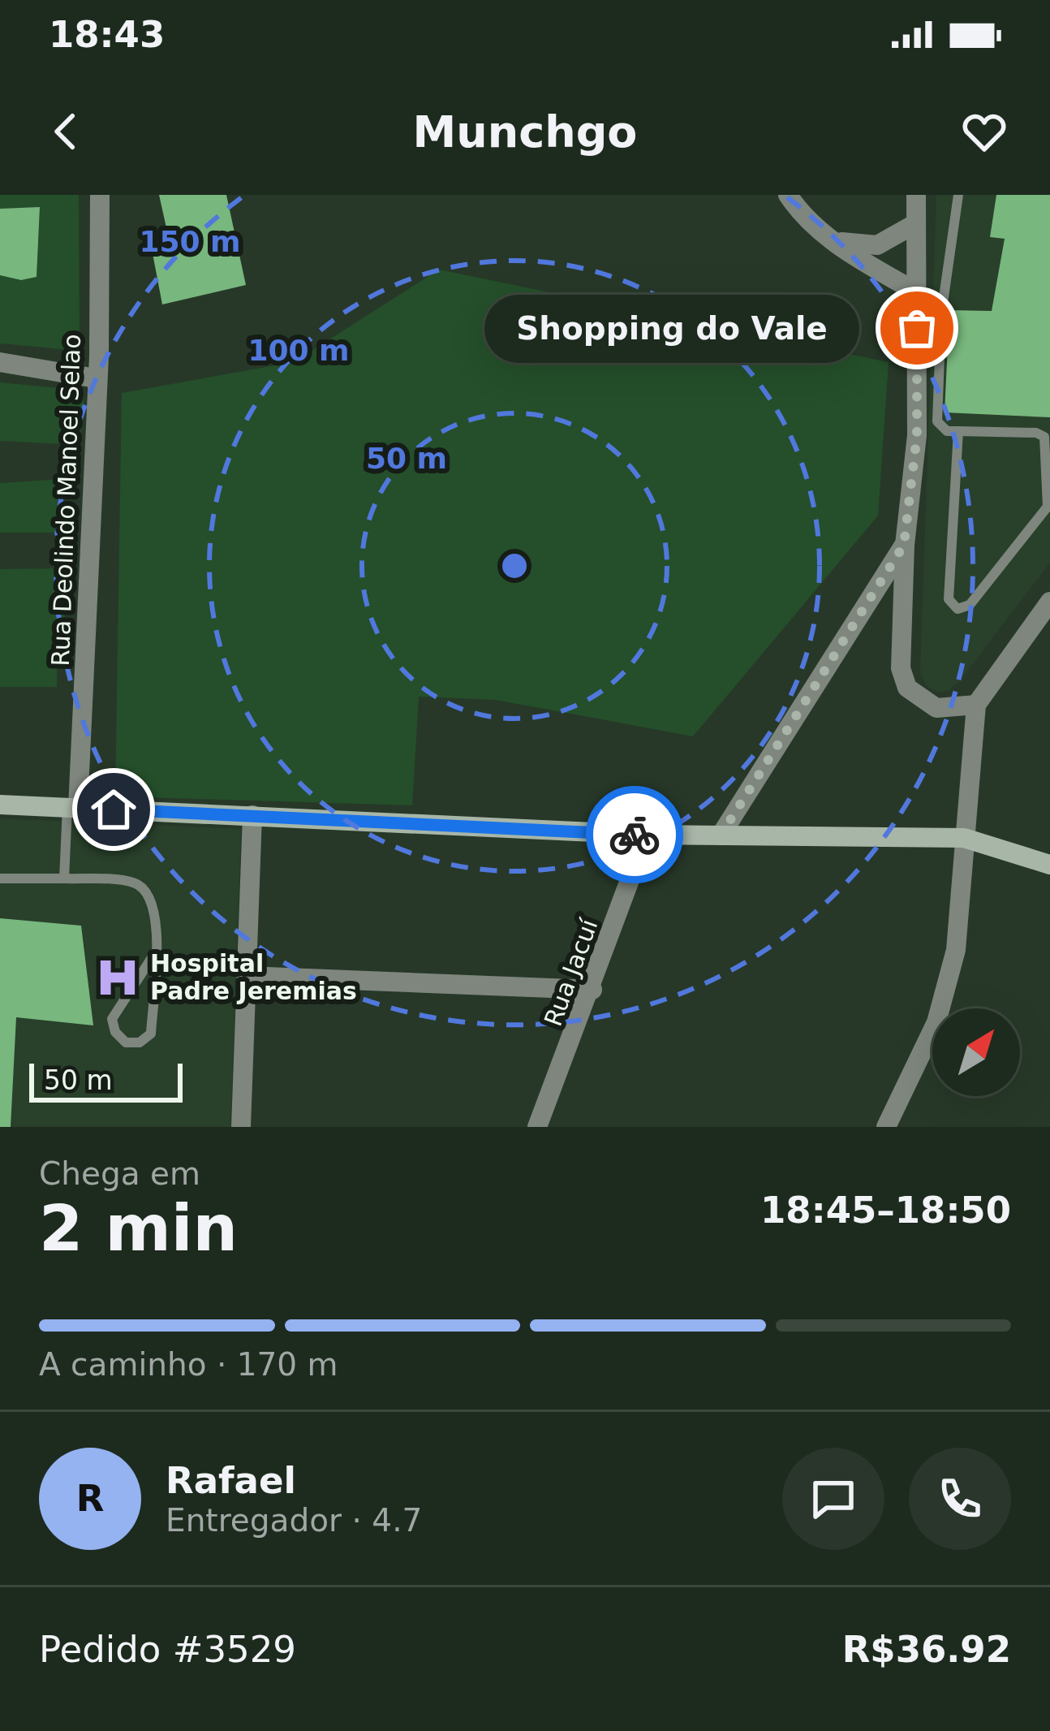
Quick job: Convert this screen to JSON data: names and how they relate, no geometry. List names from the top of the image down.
{
  "streets": {
    "street": ["Rua Deolindo Manoel Selao", "Rua Jacuí"]
  },
  "places": {
    "other": ["Shopping do Vale"],
    "hospital": ["Hospital Padre Jeremias"]
  },
  "scale_bar": "50 m",
  "north": "top right",
  "page": {
    "status": "18:43",
    "header": "Munchgo",
    "bubble": "Shopping do Vale",
    "scale": "50 m",
    "heading": ["2 min", "Chega em", "18:45–18:50"],
    "panel": [
      "Rafael",
      "Entregador · 4.7",
      "Pedido #3529",
      "R$36.92"
    ],
    "bar": "A caminho · 170 m",
    "round": "R"
  },
  "rings": ["150 m", "100 m", "50 m"]
}
